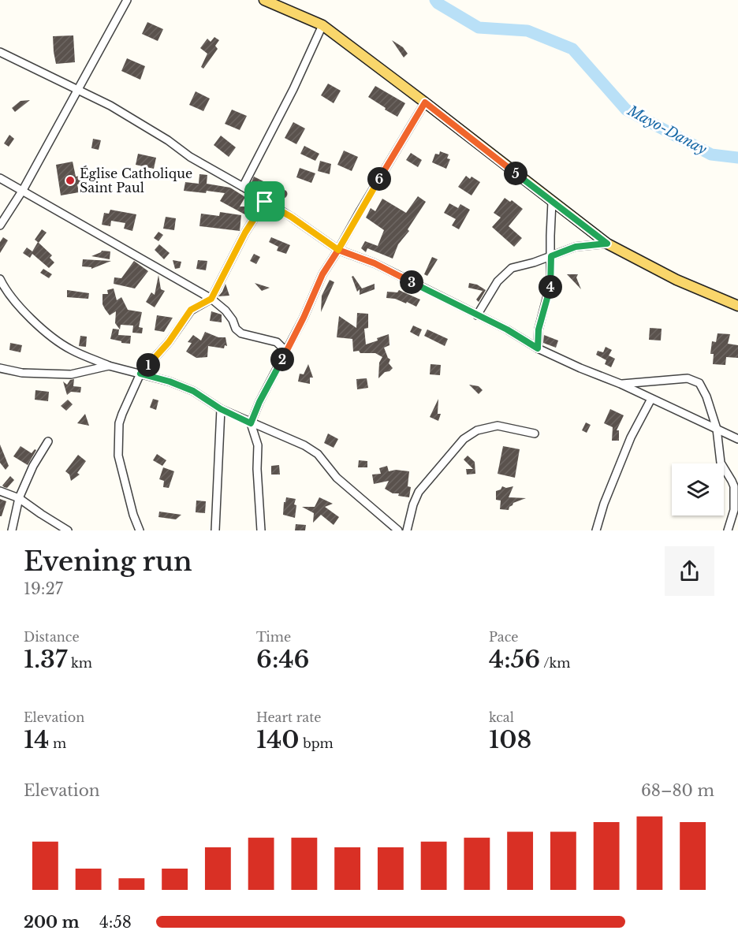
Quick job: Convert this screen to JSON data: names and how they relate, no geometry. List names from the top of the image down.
{
  "water": ["Mayo-Danay"],
  "places": ["Église Catholique Saint Paul"],
  "page": {
    "pins": [
      "5",
      "6",
      "3",
      "4",
      "2",
      "1"
    ],
    "heading": ["Evening run", "19:27"],
    "stats": [
      ["Distance", "1.37 km"],
      ["Time", "6:46"],
      ["Pace", "4:56 /km"],
      ["Elevation", "14 m"],
      ["Heart rate", "140 bpm"],
      ["kcal", "108"]
    ],
    "chart": ["Elevation", "68–80 m"],
    "list": [
      {
        "name": "200 m",
        "note": "4:58"
      }
    ]
  }
}
